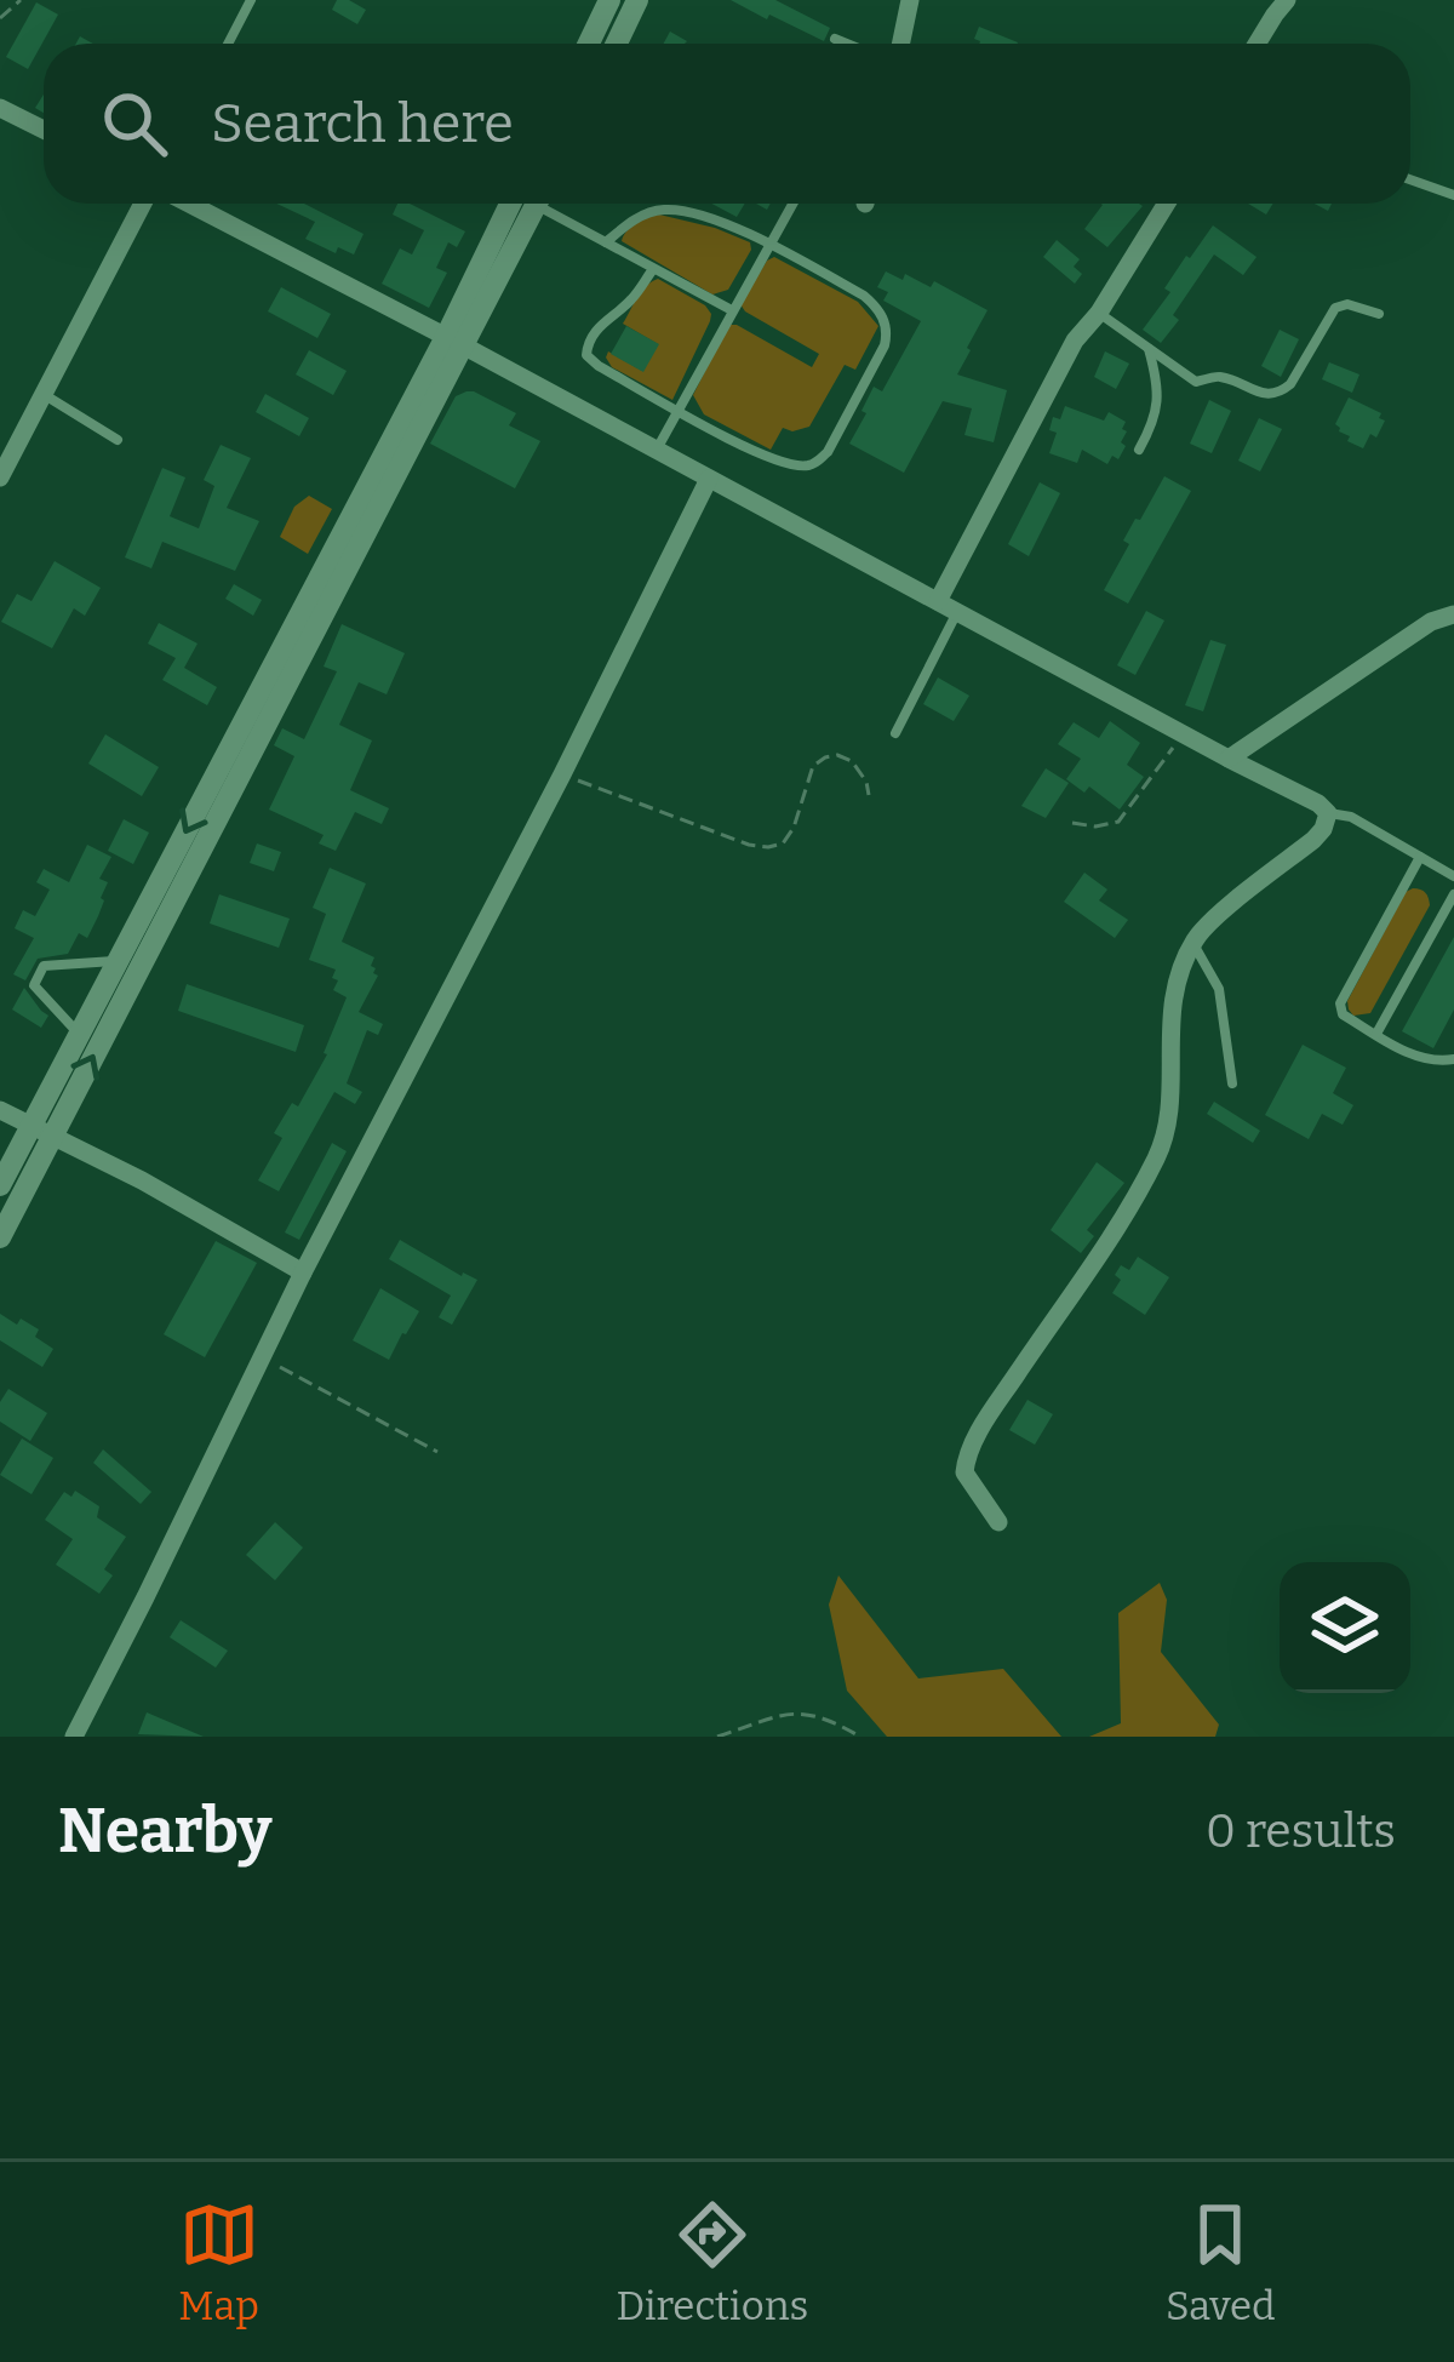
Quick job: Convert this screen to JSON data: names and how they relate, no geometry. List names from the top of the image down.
{
  "page": {
    "search": "Search here",
    "heading": ["Nearby", "0 results"],
    "nav": ["Map", "Directions", "Saved"]
  }
}
